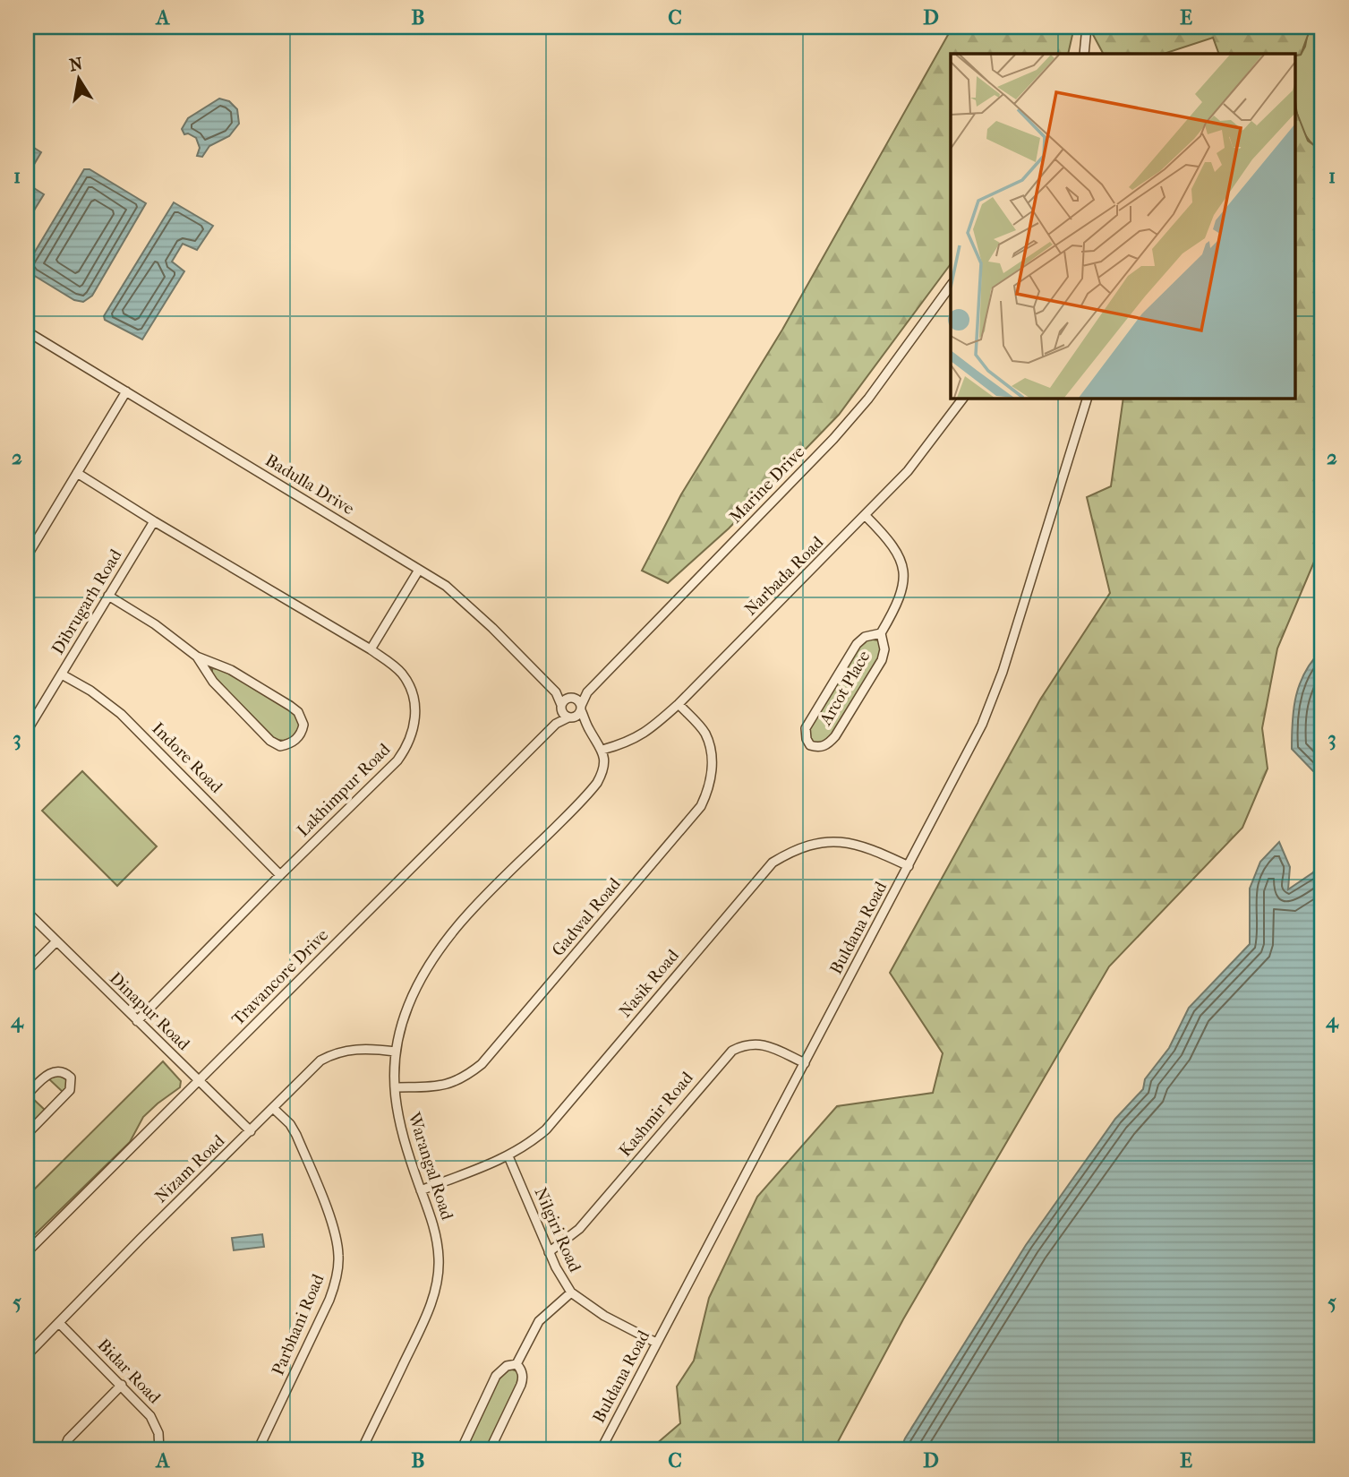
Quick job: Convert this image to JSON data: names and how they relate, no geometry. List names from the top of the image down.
{
  "streets": {
    "street": [
      "Badulla Drive",
      "Marine Drive",
      "Narbada Road",
      "Dibrugarh Road",
      "Arcot Place",
      "Indore Road",
      "Lakhimpur Road",
      "Gadwal Road",
      "Buldana Road",
      "Travancore Drive",
      "Nasik Road",
      "Dinapur Road",
      "Kashmir Road",
      "Warangal Road",
      "Nizam Road",
      "Nilgiri Road",
      "Parbhani Road",
      "Bidar Road"
    ]
  },
  "crossings": [
    ["Badulla Drive", "Marine Drive"],
    ["Badulla Drive", "Travancore Drive"],
    ["Marine Drive", "Travancore Drive"],
    ["Narbada Road", "Arcot Place"],
    ["Narbada Road", "Gadwal Road"],
    ["Narbada Road", "Warangal Road"],
    ["Dibrugarh Road", "Indore Road"],
    ["Dibrugarh Road", "Lakhimpur Road"],
    ["Indore Road", "Lakhimpur Road"],
    ["Lakhimpur Road", "Dinapur Road"],
    ["Gadwal Road", "Warangal Road"],
    ["Buldana Road", "Nasik Road"],
    ["Buldana Road", "Kashmir Road"],
    ["Buldana Road", "Nilgiri Road"],
    ["Travancore Drive", "Dinapur Road"],
    ["Nasik Road", "Warangal Road"],
    ["Nasik Road", "Nilgiri Road"],
    ["Dinapur Road", "Nizam Road"],
    ["Kashmir Road", "Nilgiri Road"],
    ["Warangal Road", "Nizam Road"],
    ["Nizam Road", "Parbhani Road"],
    ["Nizam Road", "Bidar Road"]
  ],
  "north": "top",
  "grid": {
    "columns": [
      "A",
      "B",
      "C",
      "D",
      "E"
    ],
    "rows": [
      "1",
      "2",
      "3",
      "4",
      "5"
    ]
  }
}
